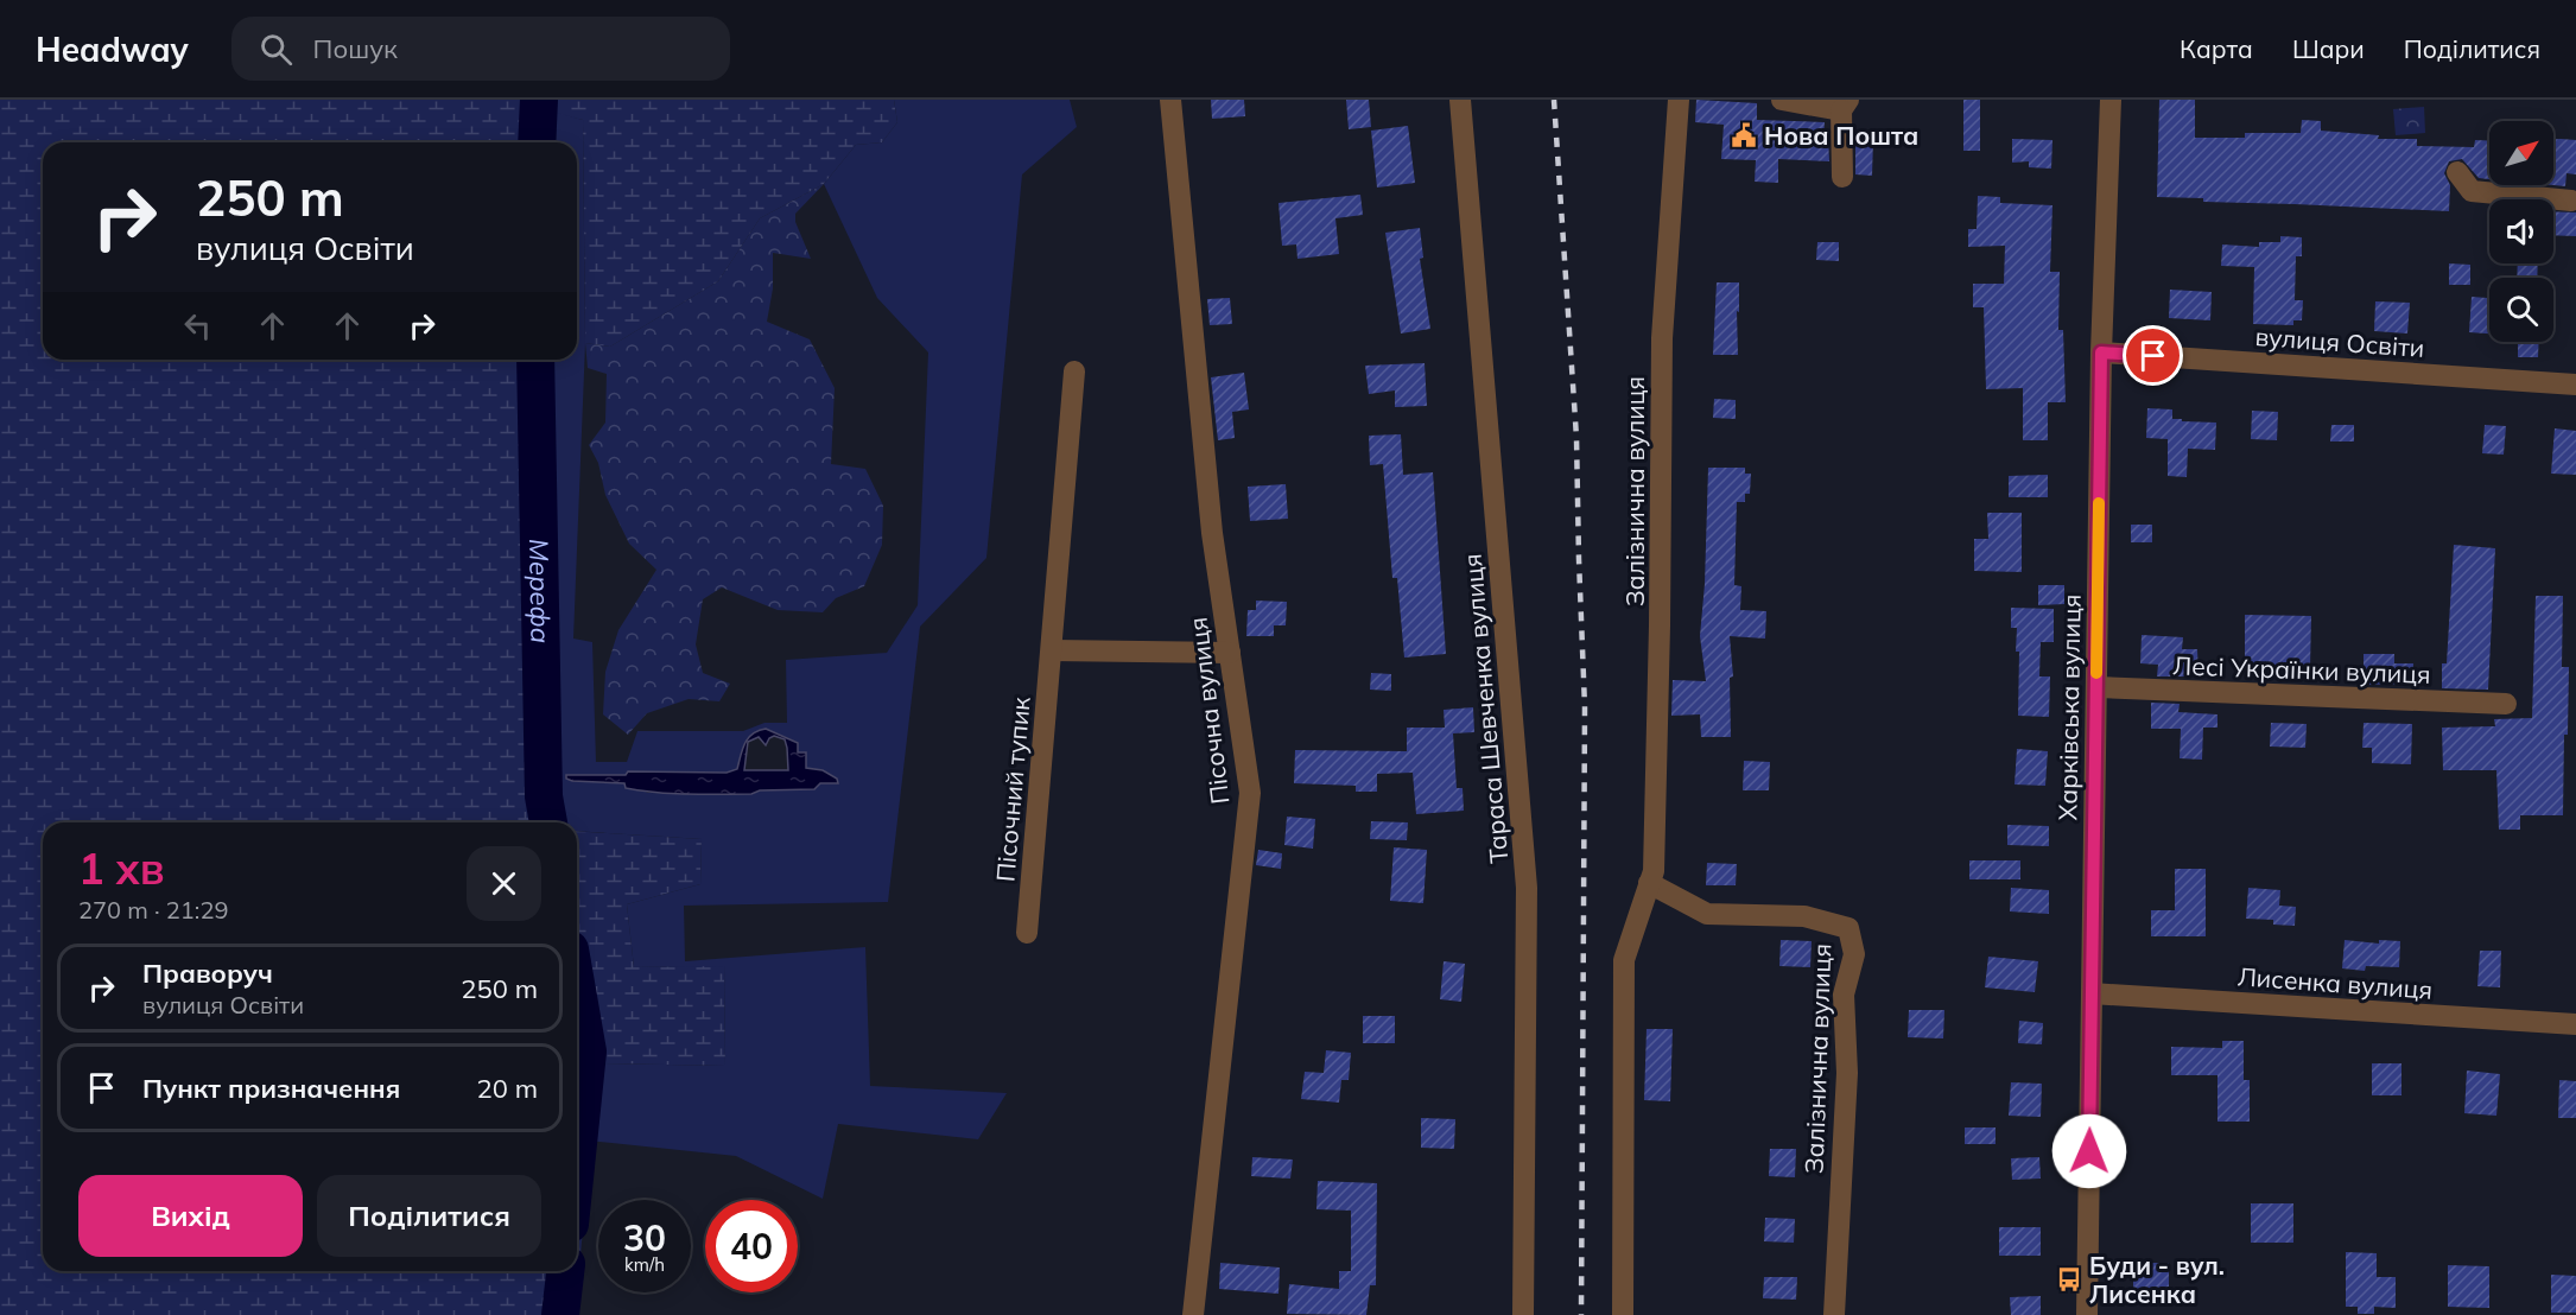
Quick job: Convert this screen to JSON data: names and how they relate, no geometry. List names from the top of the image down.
{
  "streets": {
    "street": [
      "вулиця Освіти",
      "Залізнична вулиця",
      "Лесі Українки вулиця",
      "Харківська вулиця",
      "Тараса Шевченка вулиця",
      "Пісочна вулиця",
      "Пісочний тупик",
      "Лисенка вулиця"
    ]
  },
  "crossings": [
    ["вулиця Освіти", "Харківська вулиця"],
    ["Лесі Українки вулиця", "Харківська вулиця"],
    ["Харківська вулиця", "Лисенка вулиця"]
  ],
  "water": ["Мерефа"],
  "places": {
    "public building": ["Нова Пошта"],
    "bus stop": ["Буди - вул. Лисенка"]
  },
  "north": "top right",
  "page": {
    "header": "Headway",
    "search": "Пошук",
    "nav": ["Карта", "Шари", "Поділитися"],
    "turn": ["250 m", "вулиця Освіти"],
    "heading": ["1 хв", "270 m · 21:29"],
    "list": [
      {
        "name": "Праворуч",
        "note": "вулиця Освіти",
        "value": "250 m"
      },
      {
        "name": "Пункт призначення",
        "value": "20 m"
      }
    ],
    "buttons": ["Вихід", "Поділитися"],
    "speed": "30 km/h",
    "limit": "40"
  }
}
